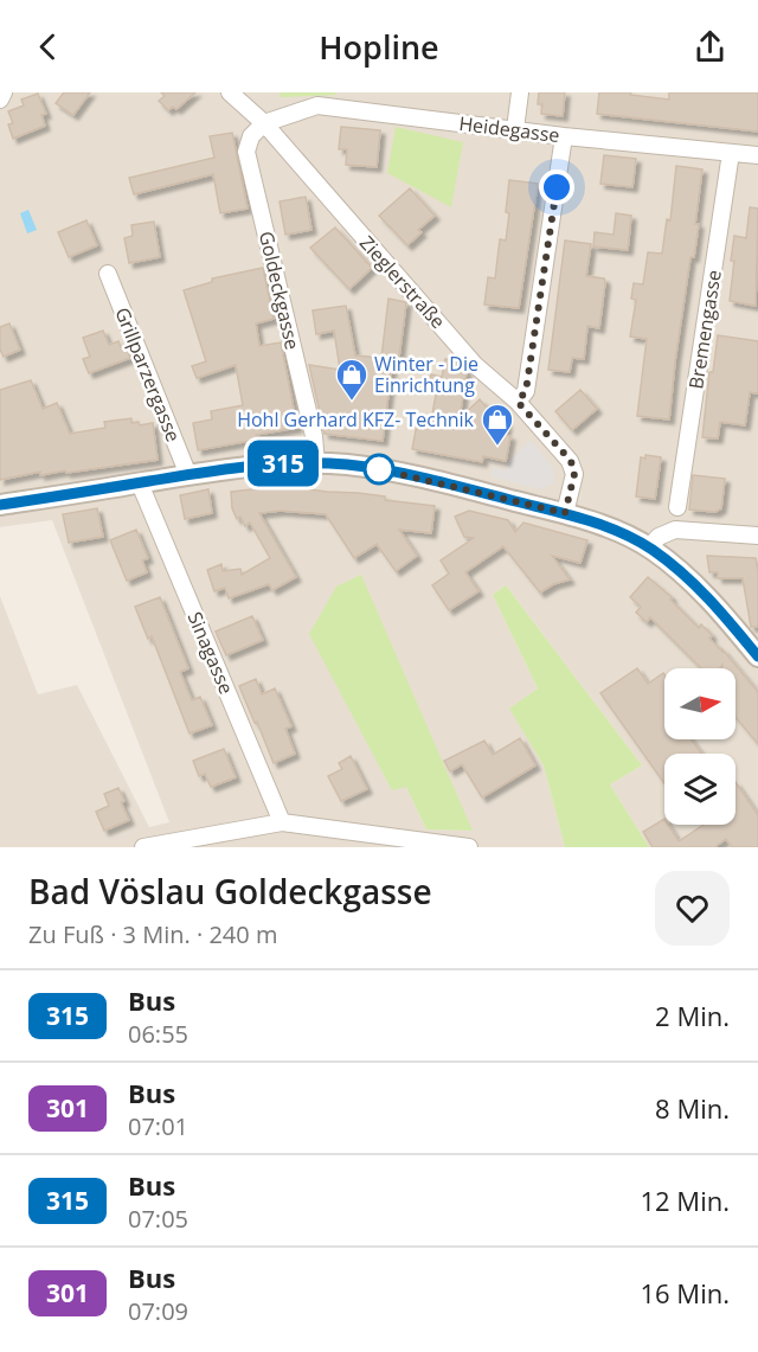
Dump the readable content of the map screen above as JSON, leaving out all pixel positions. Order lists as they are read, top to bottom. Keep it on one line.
{"streets":{"street":["Heidegasse","Zieglerstraße","Goldeckgasse","Bremengasse","Grillparzergasse","Sinagasse"]},"crossings":[["Heidegasse","Zieglerstraße"],["Heidegasse","Goldeckgasse"],["Heidegasse","Bremengasse"],["Zieglerstraße","Goldeckgasse"]],"places":{"shop":["Winter - Die Einrichtung","Hohl Gerhard KFZ- Technik"]},"lines":["bus line 315"],"north":"right","page":{"header":"Hopline","on_map":"315","heading":["Bad Vöslau Goldeckgasse","Zu Fuß · 3 Min. · 240 m"],"list":[{"mark":"315","name":"Bus","note":"06:55","value":"2 Min."},{"mark":"301","name":"Bus","note":"07:01","value":"8 Min."},{"mark":"315","name":"Bus","note":"07:05","value":"12 Min."},{"mark":"301","name":"Bus","note":"07:09","value":"16 Min."}]}}
